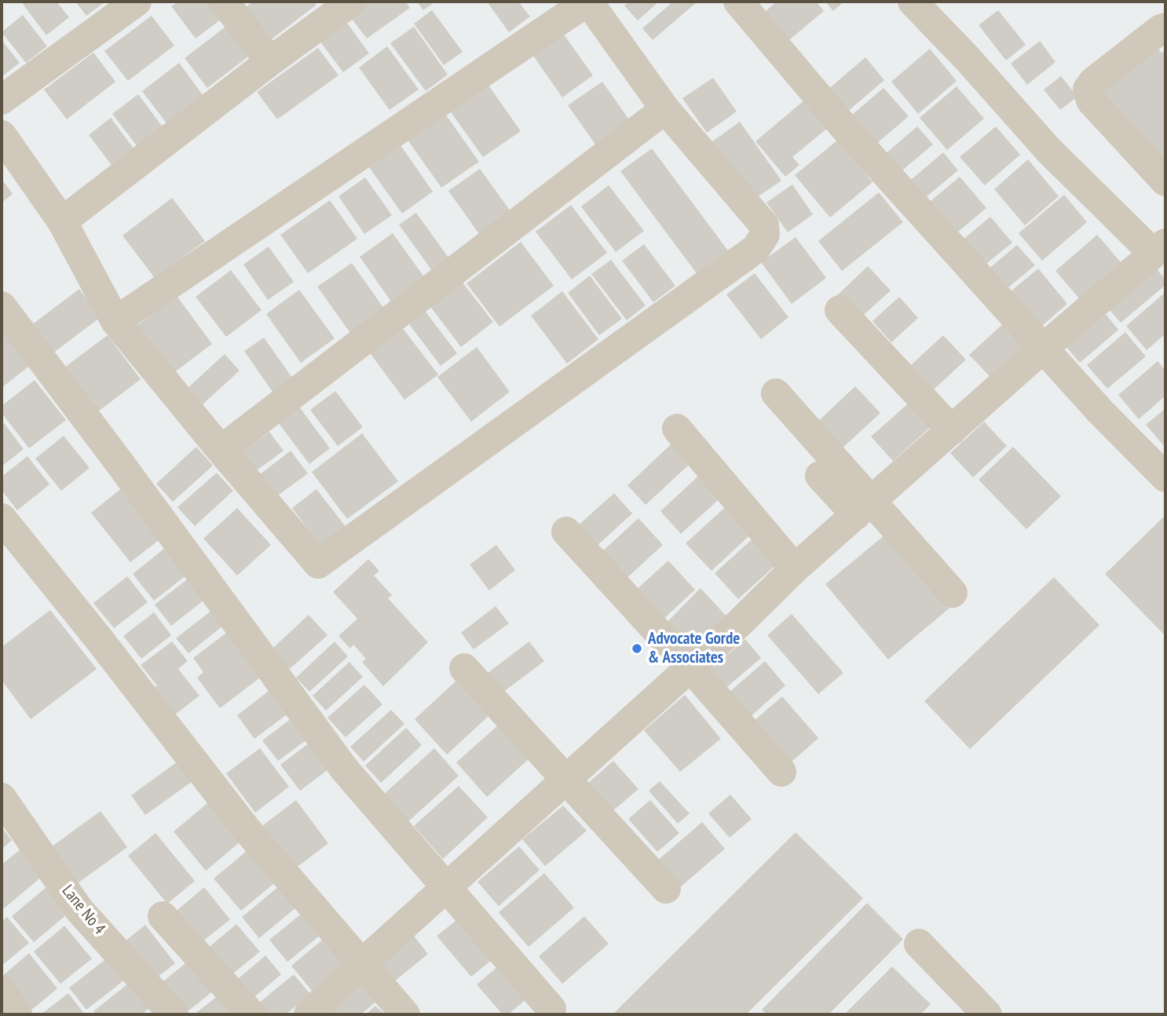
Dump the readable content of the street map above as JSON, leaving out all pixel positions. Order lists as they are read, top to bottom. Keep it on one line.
{"streets":{"street":["Lane No 4"]},"places":["Advocate Gorde & Associates"]}
